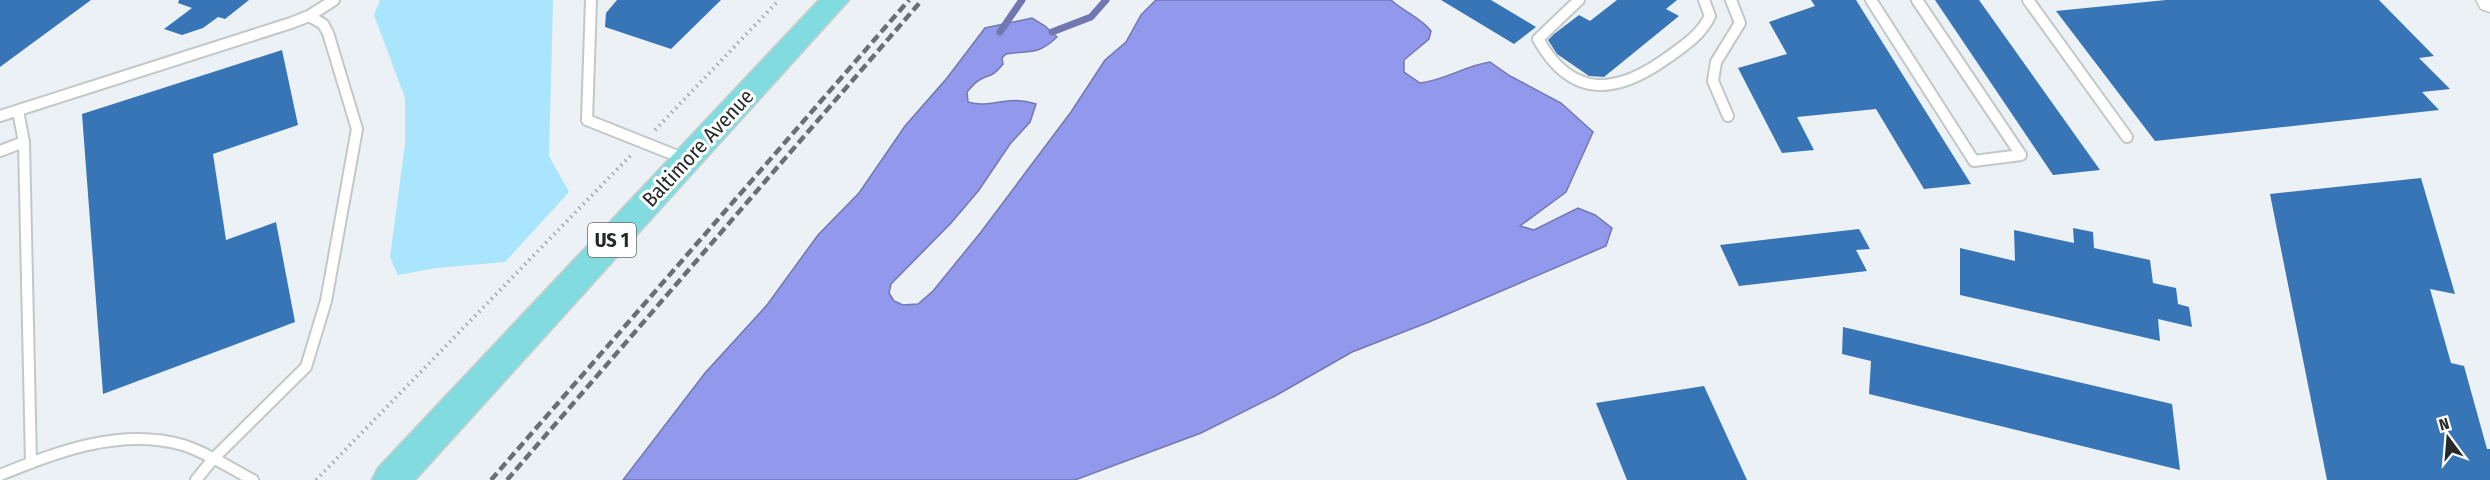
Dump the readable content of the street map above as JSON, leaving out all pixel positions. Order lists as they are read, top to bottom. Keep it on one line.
{"streets":{"main road":["Baltimore Avenue","US 1"]},"north":"top"}
